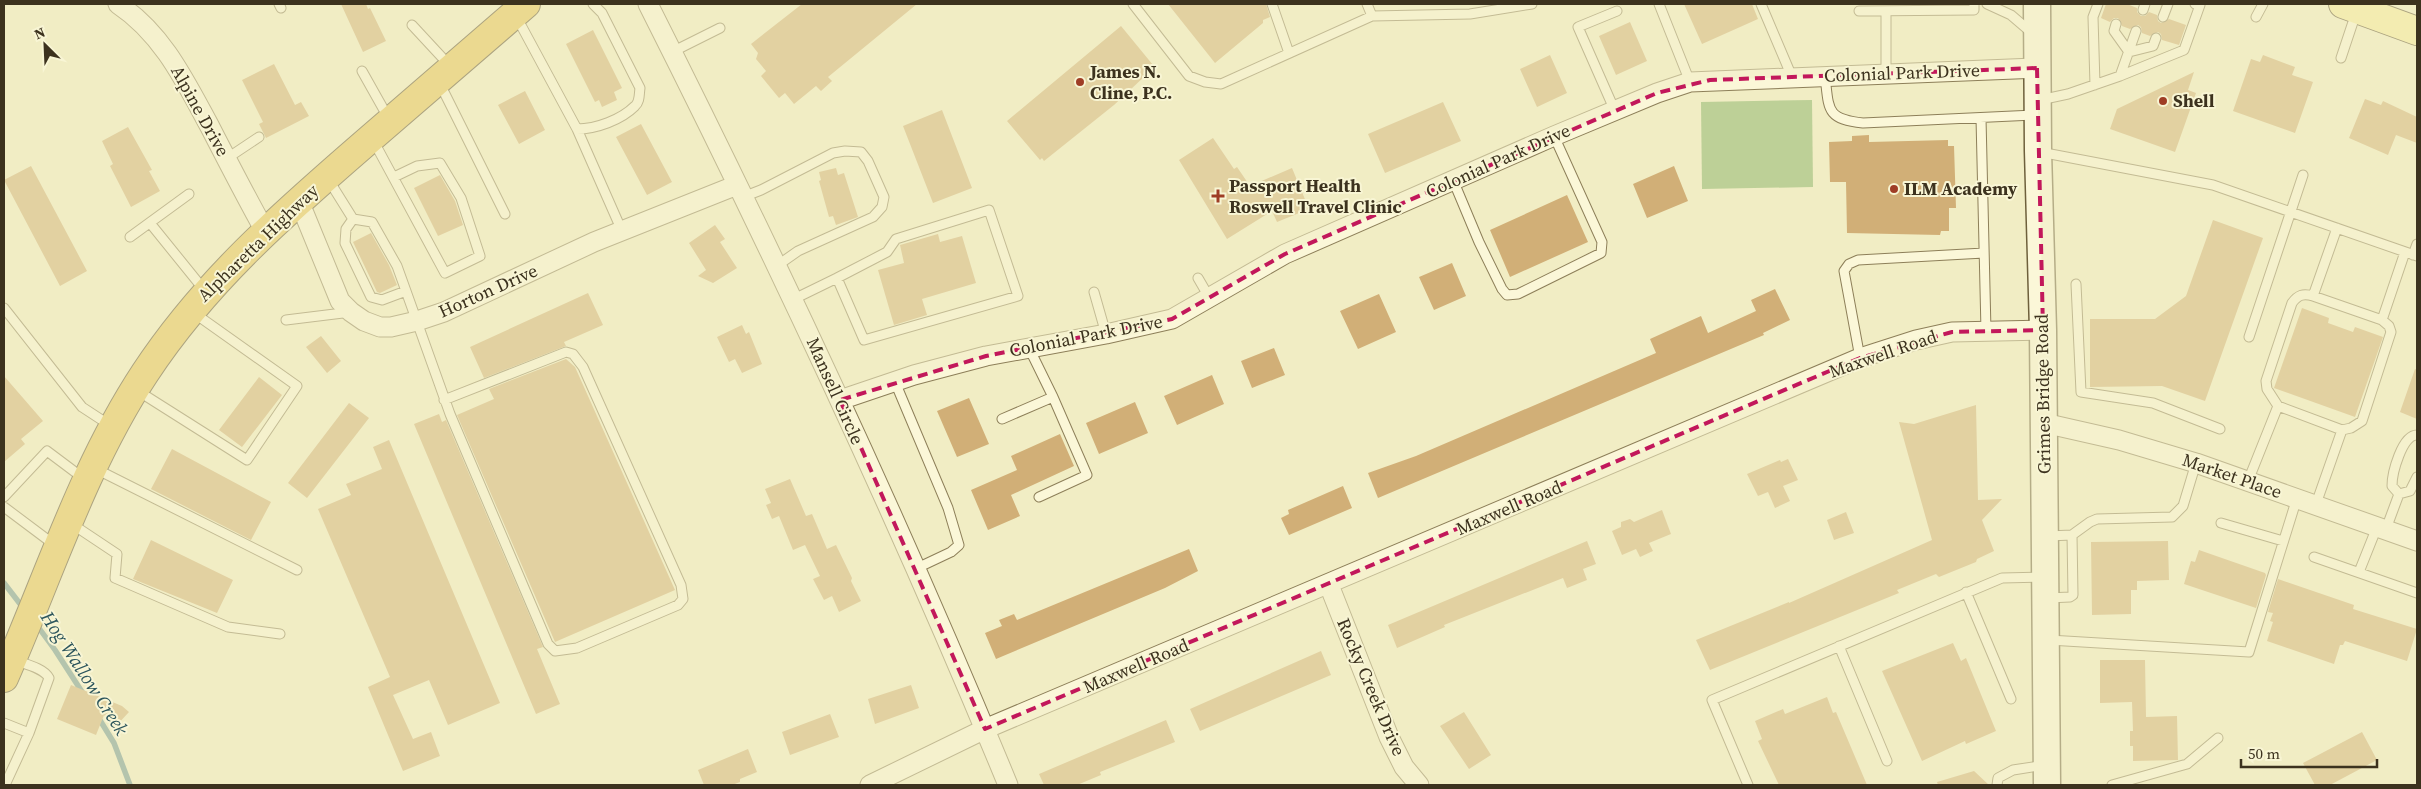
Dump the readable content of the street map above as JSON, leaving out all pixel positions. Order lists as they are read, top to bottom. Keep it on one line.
{"streets":{"highway":["Alpharetta Highway"],"street":["Colonial Park Drive","Alpine Drive","Horton Drive","Maxwell Road","Mansell Circle","Grimes Bridge Road","Market Place","Rocky Creek Drive"]},"crossings":[["Colonial Park Drive","Mansell Circle"],["Colonial Park Drive","Grimes Bridge Road"],["Alpine Drive","Alpharetta Highway"],["Alpharetta Highway","Horton Drive"],["Horton Drive","Mansell Circle"],["Maxwell Road","Mansell Circle"],["Maxwell Road","Grimes Bridge Road"],["Maxwell Road","Rocky Creek Drive"],["Grimes Bridge Road","Market Place"]],"water":["Hog Wallow Creek"],"places":{"other":["James N. Cline, P.C.","Shell","ILM Academy"],"health":["Passport Health Roswell Travel Clinic"]},"scale_bar":"50 m","north":"top left"}
